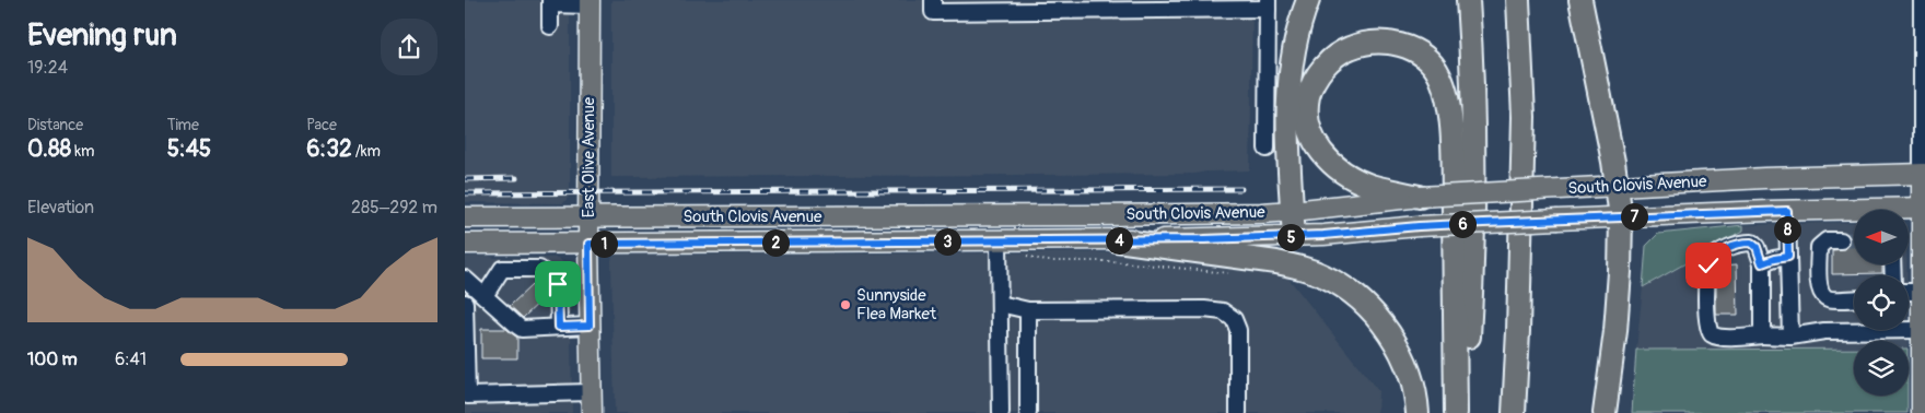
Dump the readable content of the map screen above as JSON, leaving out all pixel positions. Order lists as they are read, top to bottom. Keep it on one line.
{"streets":{"main road":["East Olive Avenue","South Clovis Avenue"]},"crossings":[["East Olive Avenue","South Clovis Avenue"]],"places":["Sunnyside Flea Market"],"north":"left","page":{"heading":["Evening run","19:24"],"stats":[["Distance","0.88 km"],["Time","5:45"],["Pace","6:32 /km"]],"chart":["Elevation","285–292 m"],"pins":["7","6","8","5","4","3","2","1"],"list":[{"name":"100 m","note":"6:41"}]}}
